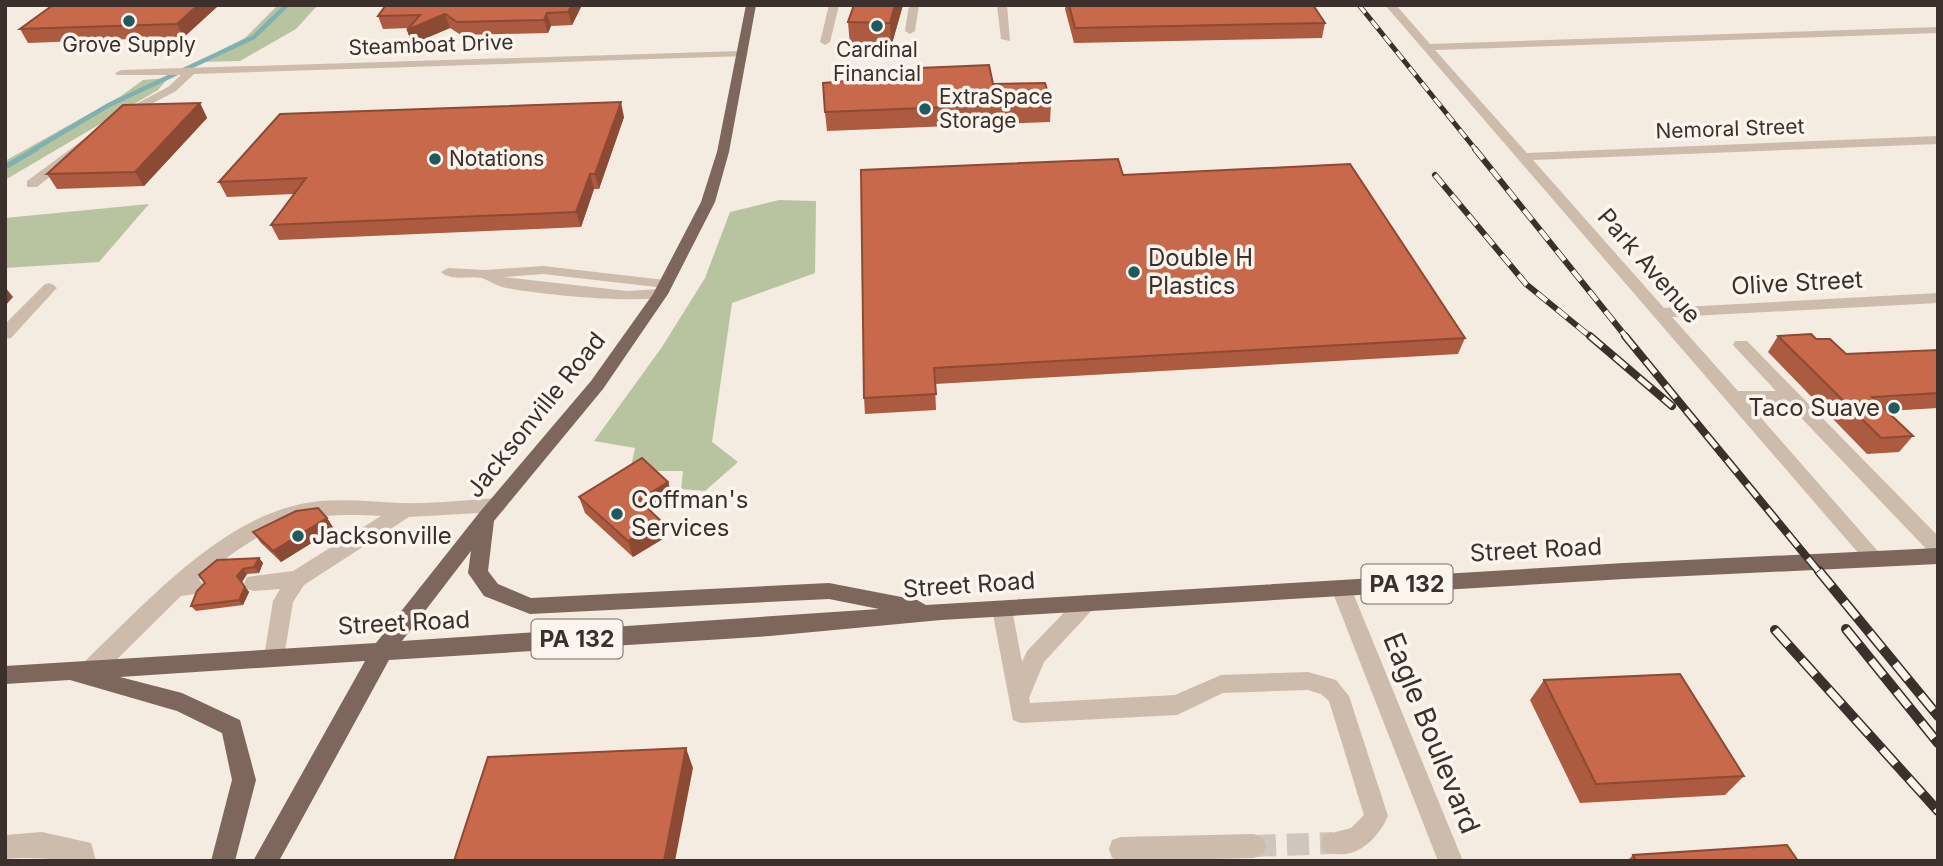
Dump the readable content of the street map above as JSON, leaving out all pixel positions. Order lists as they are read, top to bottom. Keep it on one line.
{"streets":{"main road":["Jacksonville Road","Street Road","PA 132"],"street":["Steamboat Drive","Nemoral Street","Park Avenue","Olive Street","Eagle Boulevard"]},"crossings":[["Steamboat Drive","Jacksonville Road"],["Nemoral Street","Park Avenue"],["Park Avenue","Olive Street"],["Park Avenue","Street Road"],["Jacksonville Road","Street Road"],["Street Road","Eagle Boulevard"]],"places":["Grove Supply","Cardinal Financial","ExtraSpace Storage","Notations","Double H Plastics","Taco Suave","Coffman's Services","Jacksonville"]}
